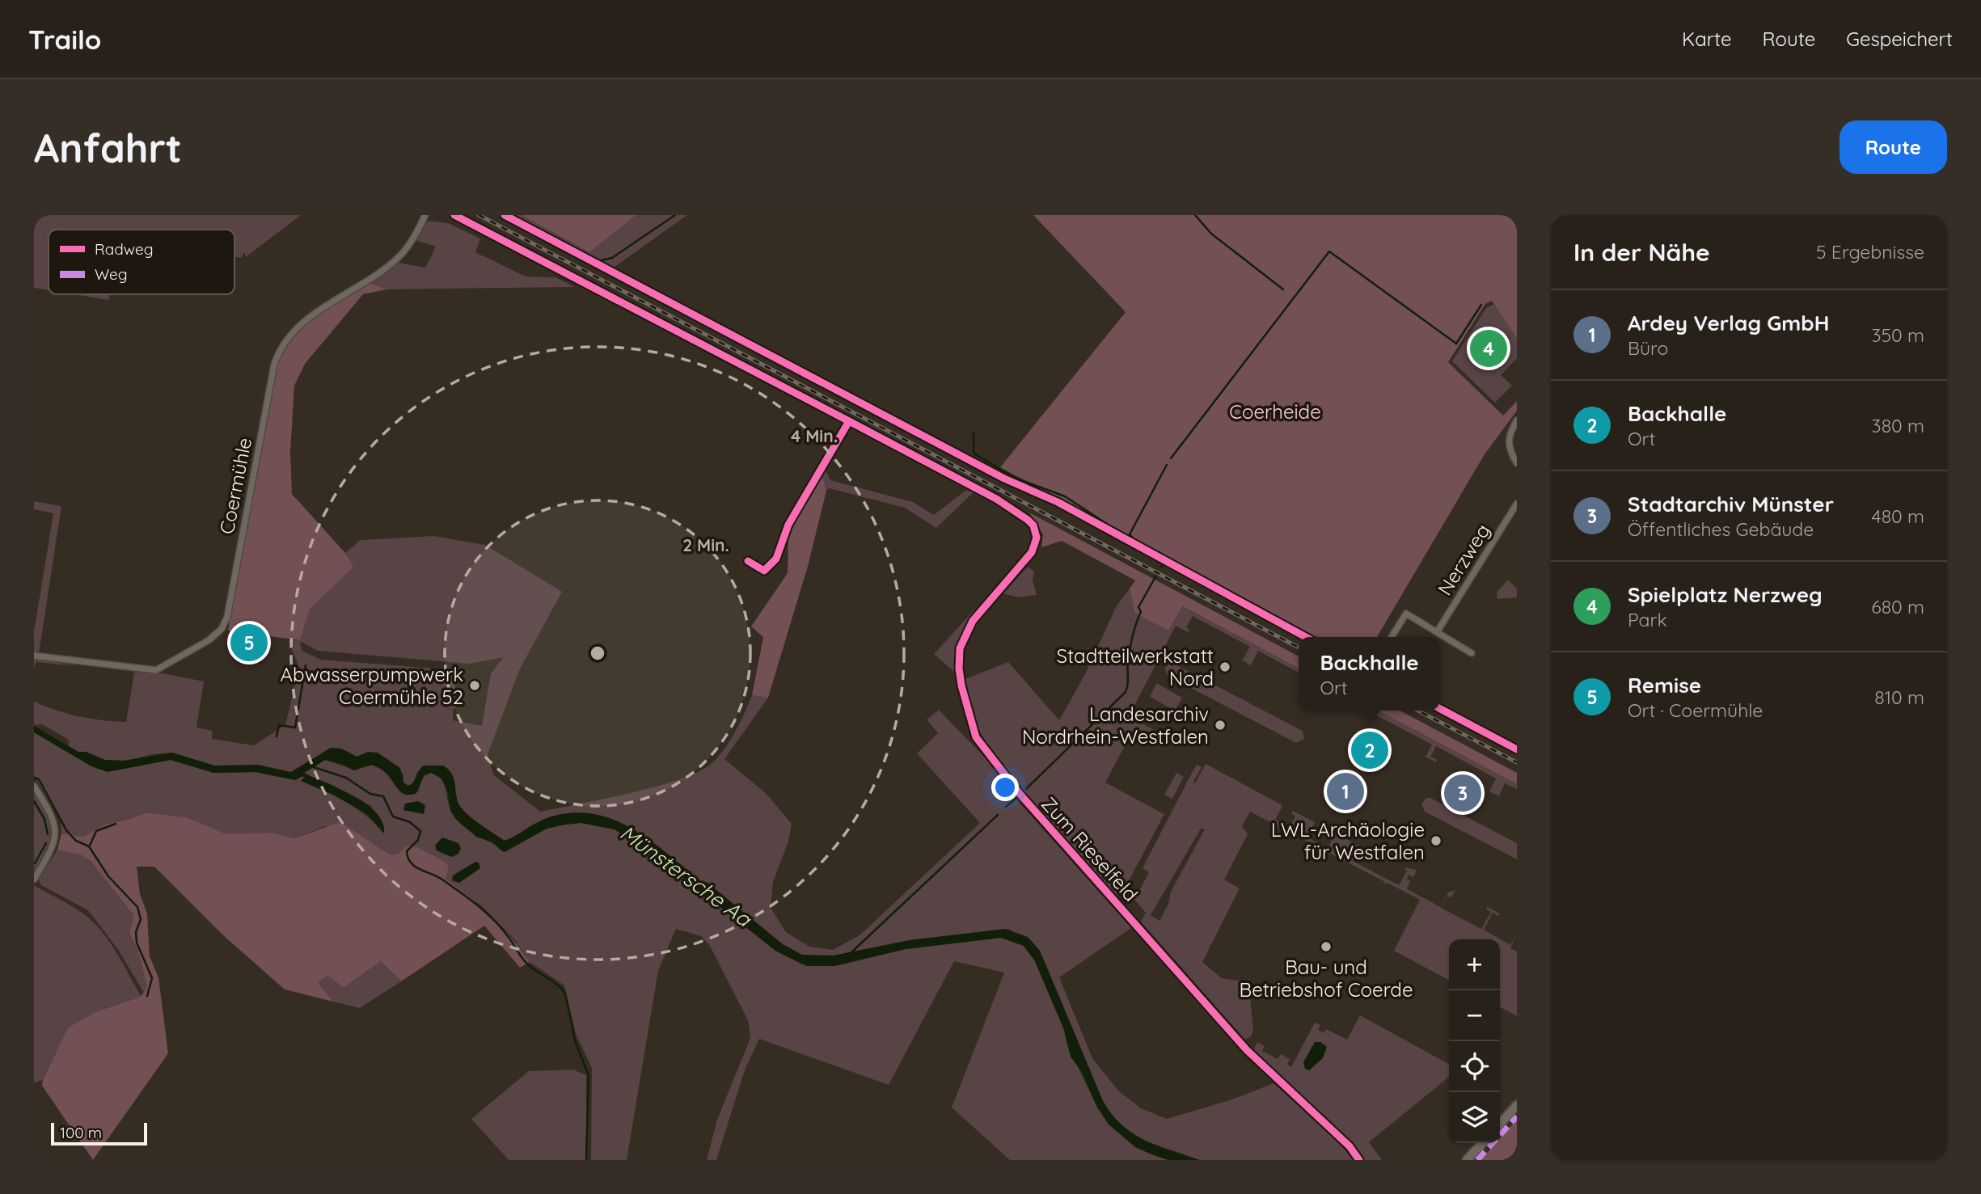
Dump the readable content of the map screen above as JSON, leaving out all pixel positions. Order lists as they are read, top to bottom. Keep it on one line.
{"streets":{"street":["Coermühle","Nerzweg","Zum Rieselfeld"]},"water":["Münstersche Aa"],"parks":["Coerheide"],"places":["Stadtteilwerkstatt Nord","Abwasserpumpwerk Coermühle 52","Landesarchiv Nordrhein-Westfalen","LWL-Archäologie für Westfalen","Bau- und Betriebshof Coerde"],"legend":["Radweg","Weg"],"scale_bar":"100 m","page":{"header":"Trailo","nav":["Karte","Route","Gespeichert"],"buttons":"Route","title":"Anfahrt","heading":["In der Nähe","5 Ergebnisse"],"list":[{"mark":"1","name":"Ardey Verlag GmbH","note":"Büro","value":"350 m"},{"mark":"2","name":"Backhalle","note":"Ort","value":"380 m"},{"mark":"3","name":"Stadtarchiv Münster","note":"Öffentliches Gebäude","value":"480 m"},{"mark":"4","name":"Spielplatz Nerzweg","note":"Park","value":"680 m"},{"mark":"5","name":"Remise","note":"Ort · Coermühle","value":"810 m"}],"pins":["4","5","2","1","3"],"popup":["Backhalle","Ort"],"map_buttons":["+","−"],"scale":"100 m"},"rings":["4 Min.","2 Min."]}
